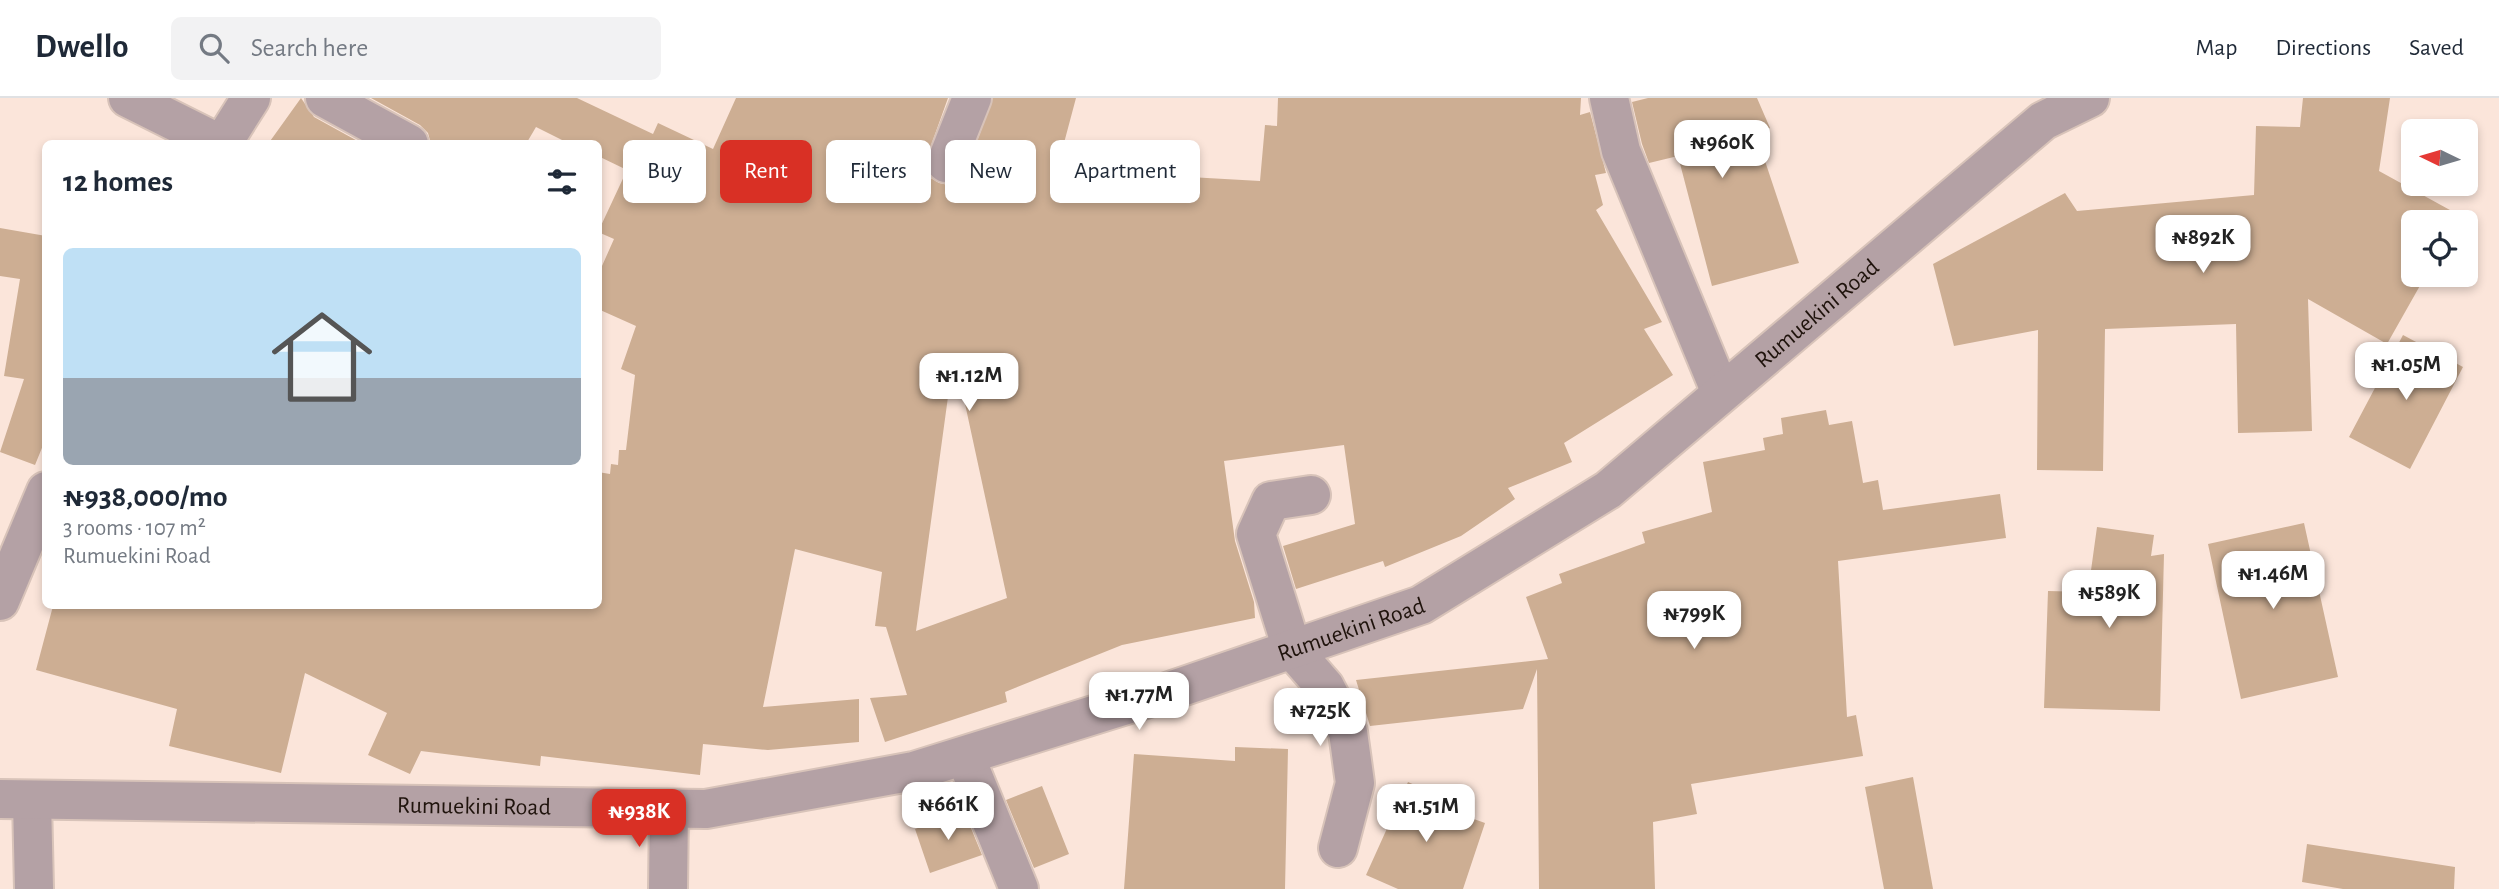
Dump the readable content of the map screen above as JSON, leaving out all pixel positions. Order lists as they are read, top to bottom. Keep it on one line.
{"streets":{"street":["Rumuekini Road"]},"north":"left","page":{"header":"Dwello","search":"Search here","nav":["Map","Directions","Saved"],"price":["₦960K","₦892K","₦1.05M","₦1.12M","₦1.46M","₦589K","₦799K","₦1.77M","₦725K","₦661K","₦1.51M","₦938K"],"chip":["Buy","Rent","Filters","New","Apartment"],"heading":"12 homes","list":[{"name":"₦938,000/mo","note":"3 rooms · 107 m² · Rumuekini Road"}]}}
